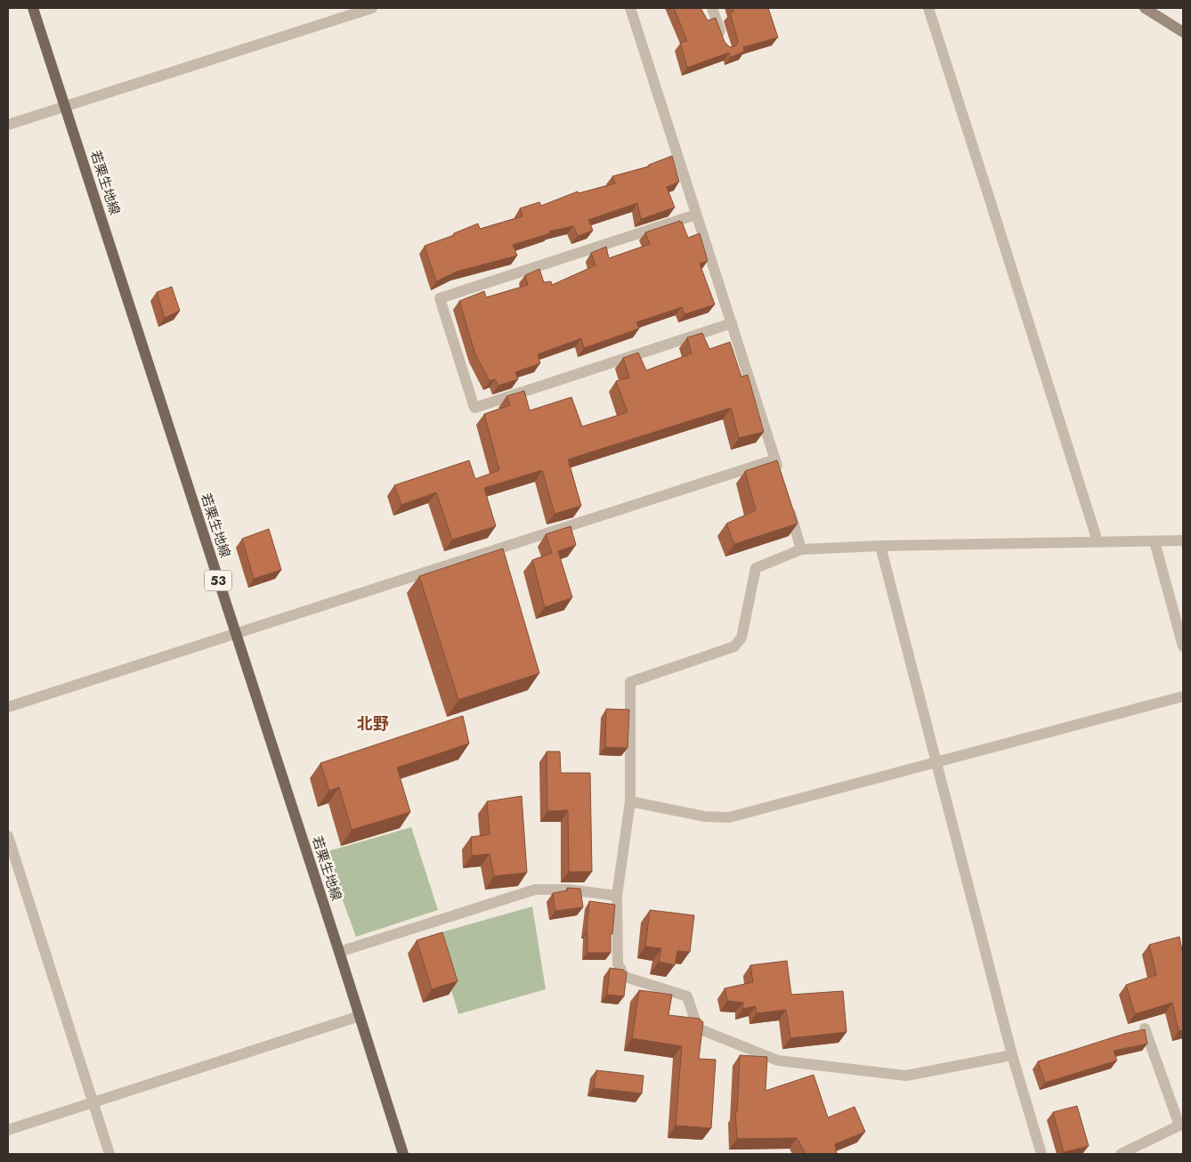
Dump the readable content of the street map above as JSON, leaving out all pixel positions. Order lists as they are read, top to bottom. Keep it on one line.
{"streets":{"main road":["若栗生地線","53"]},"districts":["北野"]}
